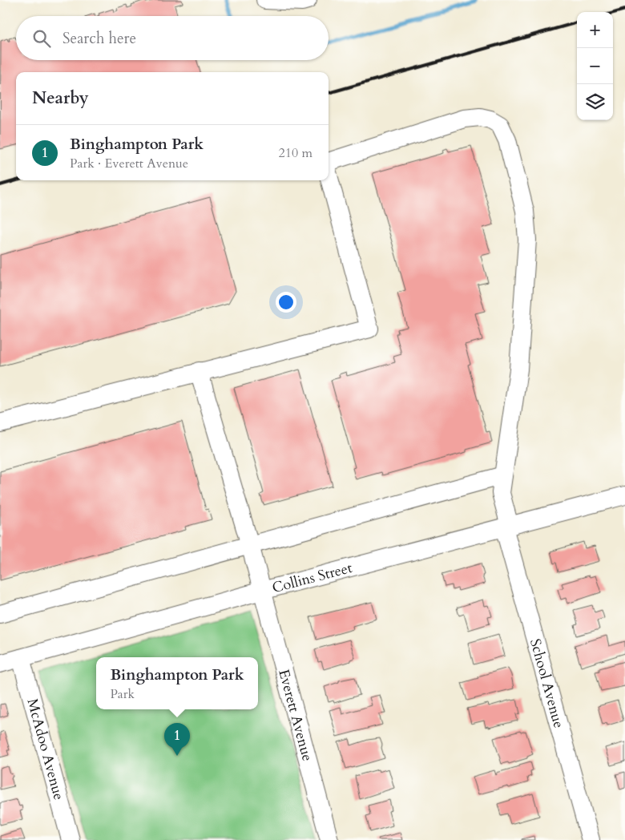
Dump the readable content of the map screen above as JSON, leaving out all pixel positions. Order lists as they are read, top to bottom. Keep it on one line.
{"streets":{"street":["Collins Street","School Avenue","Everett Avenue","McAdoo Avenue"]},"crossings":[["Collins Street","School Avenue"],["Collins Street","Everett Avenue"],["Collins Street","McAdoo Avenue"]],"page":{"map_buttons":["+","−"],"search":"Search here","heading":"Nearby","list":[{"mark":"1","name":"Binghampton Park","note":"Park · Everett Avenue","value":"210 m"}],"popup":["Binghampton Park","Park"],"pins":"1"}}
